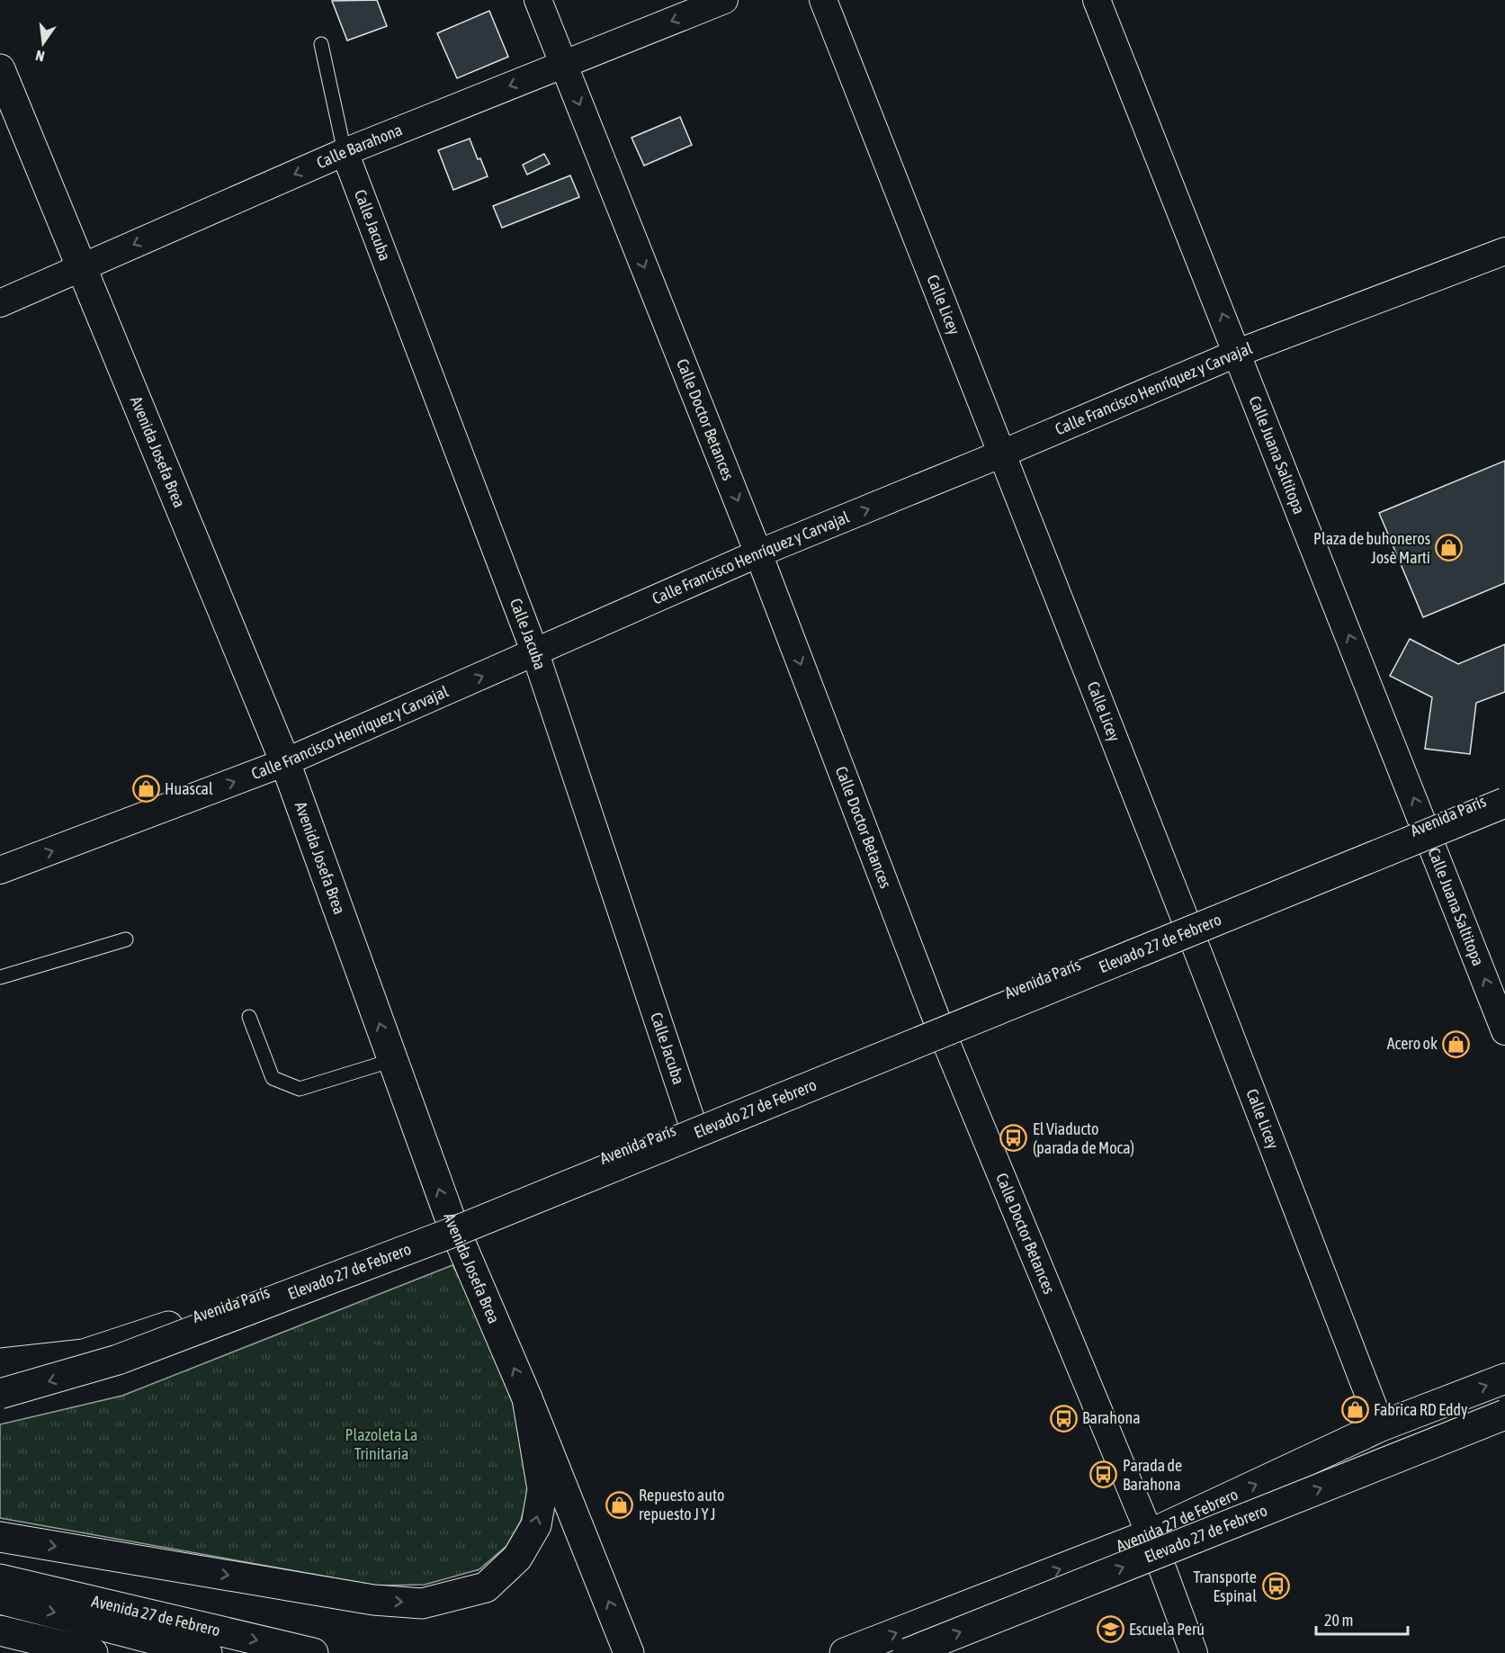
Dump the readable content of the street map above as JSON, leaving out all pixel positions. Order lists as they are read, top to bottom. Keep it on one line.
{"streets":{"main road":["Avenida Josefa Brea","Avenida París","Elevado 27 de Febrero","Avenida 27 de Febrero"],"street":["Calle Barahona","Calle Jacuba","Calle Licey","Calle Francisco Henríquez y Carvajal","Calle Doctor Betances","Calle Juana Saltitopa"]},"crossings":[["Calle Barahona","Calle Jacuba"],["Calle Barahona","Calle Doctor Betances"],["Calle Barahona","Avenida Josefa Brea"],["Calle Jacuba","Calle Francisco Henríquez y Carvajal"],["Calle Jacuba","Avenida París"],["Calle Licey","Calle Francisco Henríquez y Carvajal"],["Calle Licey","Avenida París"],["Calle Licey","Avenida 27 de Febrero"],["Calle Francisco Henríquez y Carvajal","Calle Doctor Betances"],["Calle Francisco Henríquez y Carvajal","Avenida Josefa Brea"],["Calle Francisco Henríquez y Carvajal","Calle Juana Saltitopa"],["Calle Doctor Betances","Avenida París"],["Calle Doctor Betances","Avenida 27 de Febrero"],["Avenida Josefa Brea","Avenida París"],["Calle Juana Saltitopa","Avenida París"]],"one_way":["Calle Barahona","Calle Francisco Henríquez y Carvajal","Calle Doctor Betances","Avenida Josefa Brea","Calle Juana Saltitopa","Avenida 27 de Febrero"],"parks":["Plazoleta La Trinitaria"],"places":{"shop":["Plaza de buhoneros Josè Martí","Huascal","Acero ok","Fabrica RD Eddy","Repuesto auto repuesto J Y J"],"bus stop":["El Viaducto (parada de Moca)","Barahona","Parada de Barahona","Transporte Espinal"],"school or university":["Escuela Perú"]},"scale_bar":"20 m","north":"bottom"}
